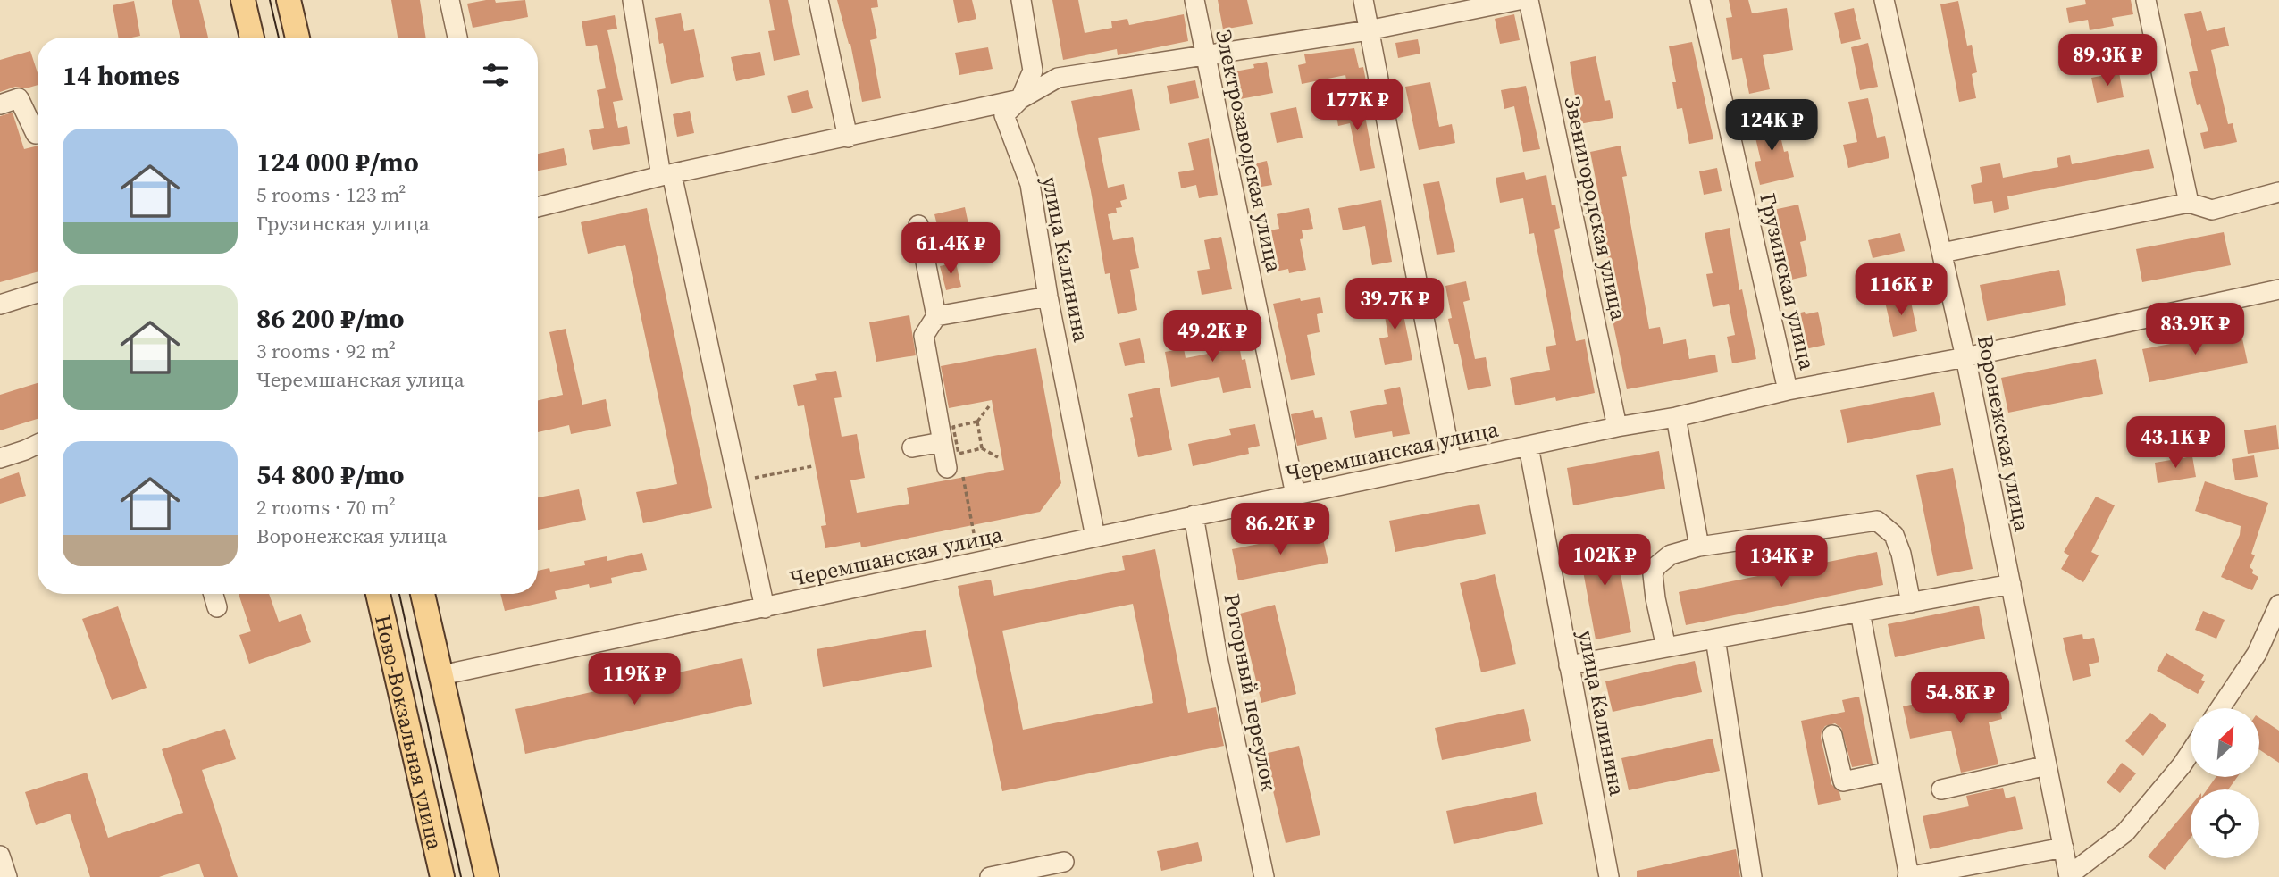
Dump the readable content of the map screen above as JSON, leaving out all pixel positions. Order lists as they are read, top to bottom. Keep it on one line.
{"streets":{"main road":["Ново-Вокзальная улица"],"street":["Электрозаводская улица","Звенигородская улица","улица Калинина","Грузинская улица","Воронежская улица","Черемшанская улица","Роторный переулок"]},"crossings":[["Электрозаводская улица","Черемшанская улица"],["Звенигородская улица","Черемшанская улица"],["улица Калинина","Черемшанская улица"],["Грузинская улица","Черемшанская улица"],["Воронежская улица","Черемшанская улица"],["Черемшанская улица","Роторный переулок"],["Черемшанская улица","Ново-Вокзальная улица"]],"north":"top right","page":{"price":["89.3K ₽","177K ₽","124K ₽","61.4K ₽","116K ₽","39.7K ₽","83.9K ₽","49.2K ₽","43.1K ₽","86.2K ₽","102K ₽","134K ₽","119K ₽","54.8K ₽"],"heading":"14 homes","list":[{"name":"124 000 ₽/mo","note":"5 rooms · 123 m² · Грузинская улица"},{"name":"86 200 ₽/mo","note":"3 rooms · 92 m² · Черемшанская улица"},{"name":"54 800 ₽/mo","note":"2 rooms · 70 m² · Воронежская улица"}]}}
